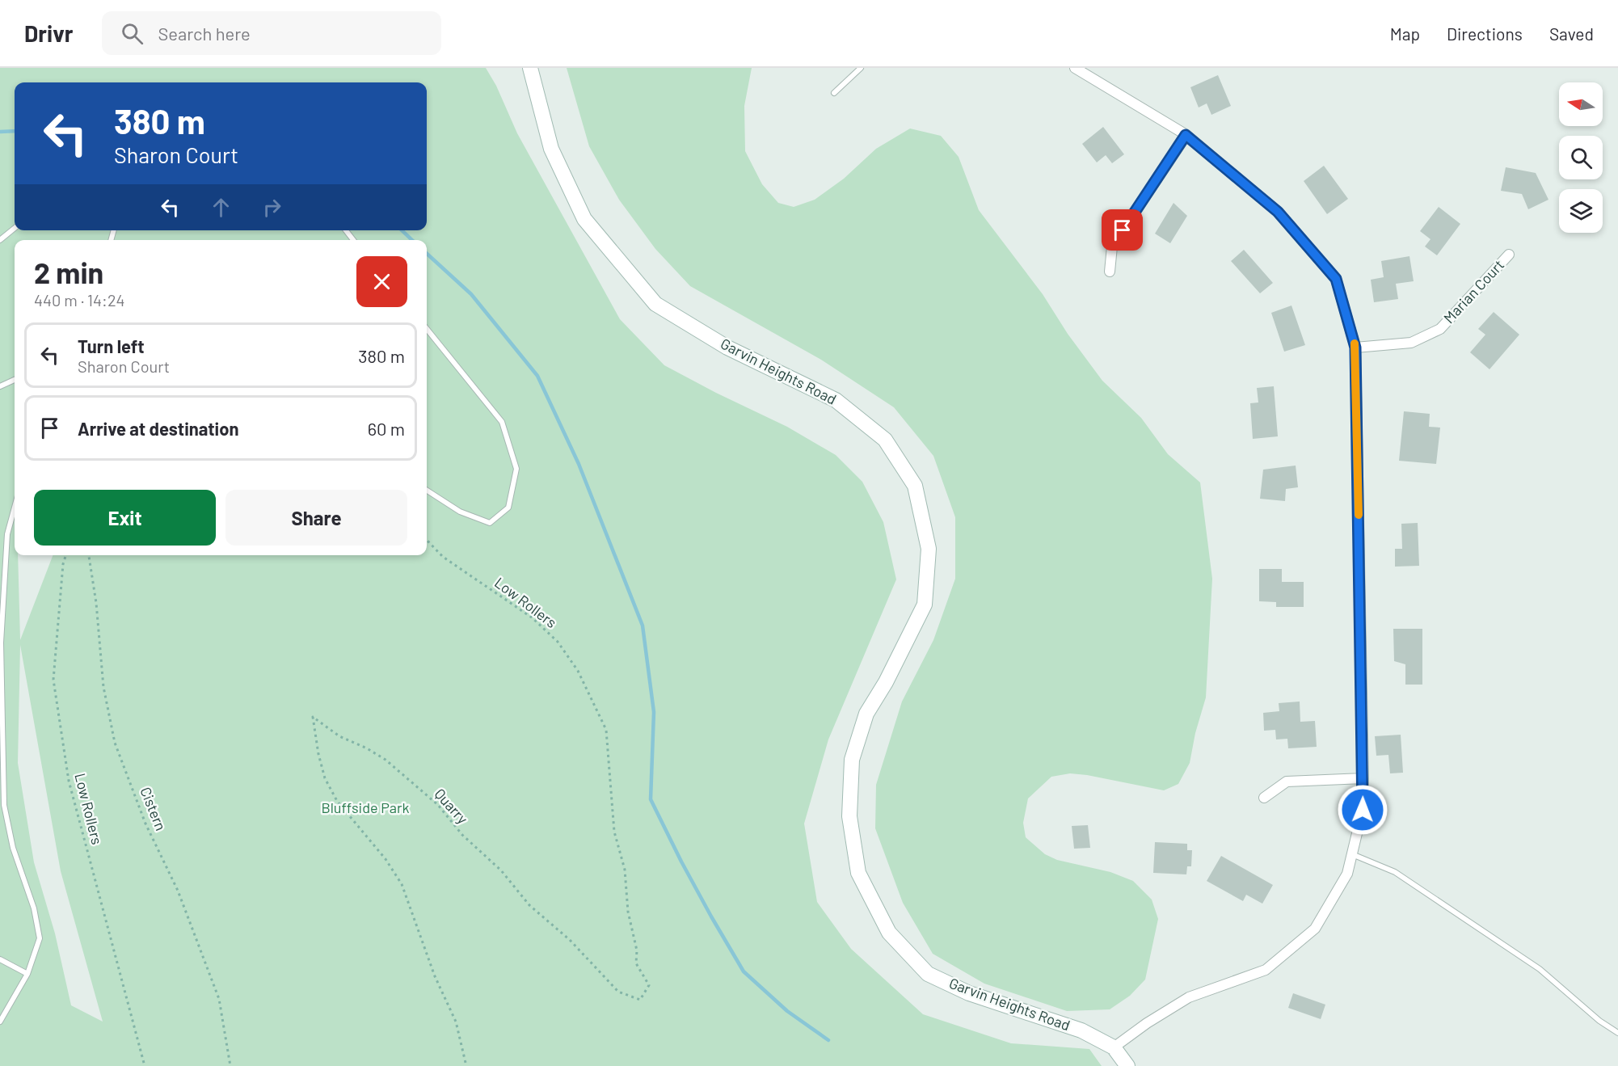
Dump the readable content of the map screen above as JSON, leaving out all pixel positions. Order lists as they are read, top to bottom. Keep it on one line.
{"streets":{"main road":["Garvin Heights Road"],"street":["Marian Court"],"path":["Low Rollers","Quarry","Cistern"]},"crossings":[["Low Rollers","Quarry"]],"parks":["Bluffside Park"],"north":"left","page":{"header":"Drivr","search":"Search here","nav":["Map","Directions","Saved"],"turn":["380 m","Sharon Court"],"heading":["2 min","440 m · 14:24"],"list":[{"name":"Turn left","note":"Sharon Court","value":"380 m"},{"name":"Arrive at destination","value":"60 m"}],"buttons":["Exit","Share"]}}
